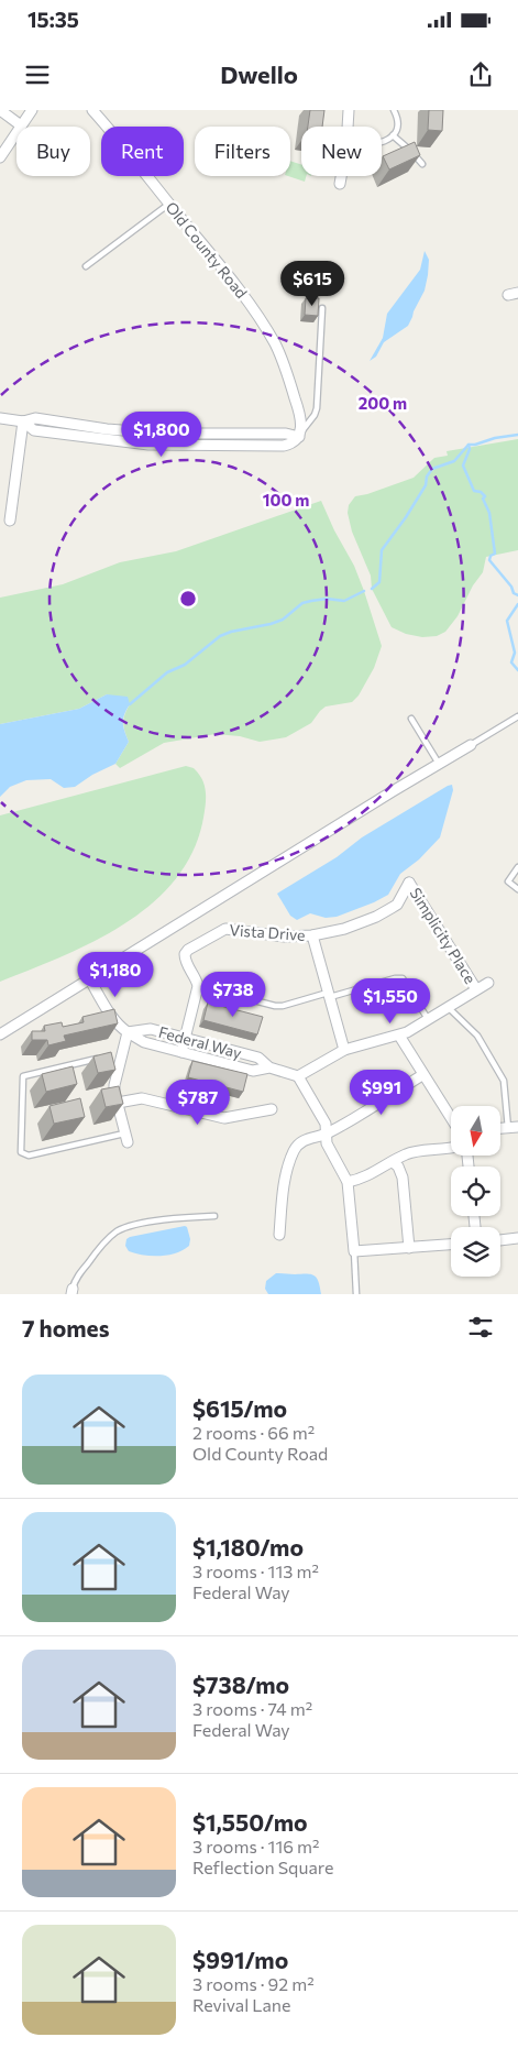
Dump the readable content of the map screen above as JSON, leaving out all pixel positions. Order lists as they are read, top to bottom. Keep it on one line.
{"streets":{"street":["Old County Road","Vista Drive","Simplicity Place","Federal Way"]},"crossings":[["Vista Drive","Simplicity Place"]],"north":"bottom","page":{"status":"15:35","header":"Dwello","chip":["Buy","Rent","Filters","New"],"price":["$615","$1,800","$1,180","$738","$1,550","$991","$787"],"heading":"7 homes","list":[{"name":"$615/mo","note":"2 rooms · 66 m² · Old County Road"},{"name":"$1,180/mo","note":"3 rooms · 113 m² · Federal Way"},{"name":"$738/mo","note":"3 rooms · 74 m² · Federal Way"},{"name":"$1,550/mo","note":"3 rooms · 116 m² · Reflection Square"},{"name":"$991/mo","note":"3 rooms · 92 m² · Revival Lane"}]},"rings":["200 m","100 m"]}
